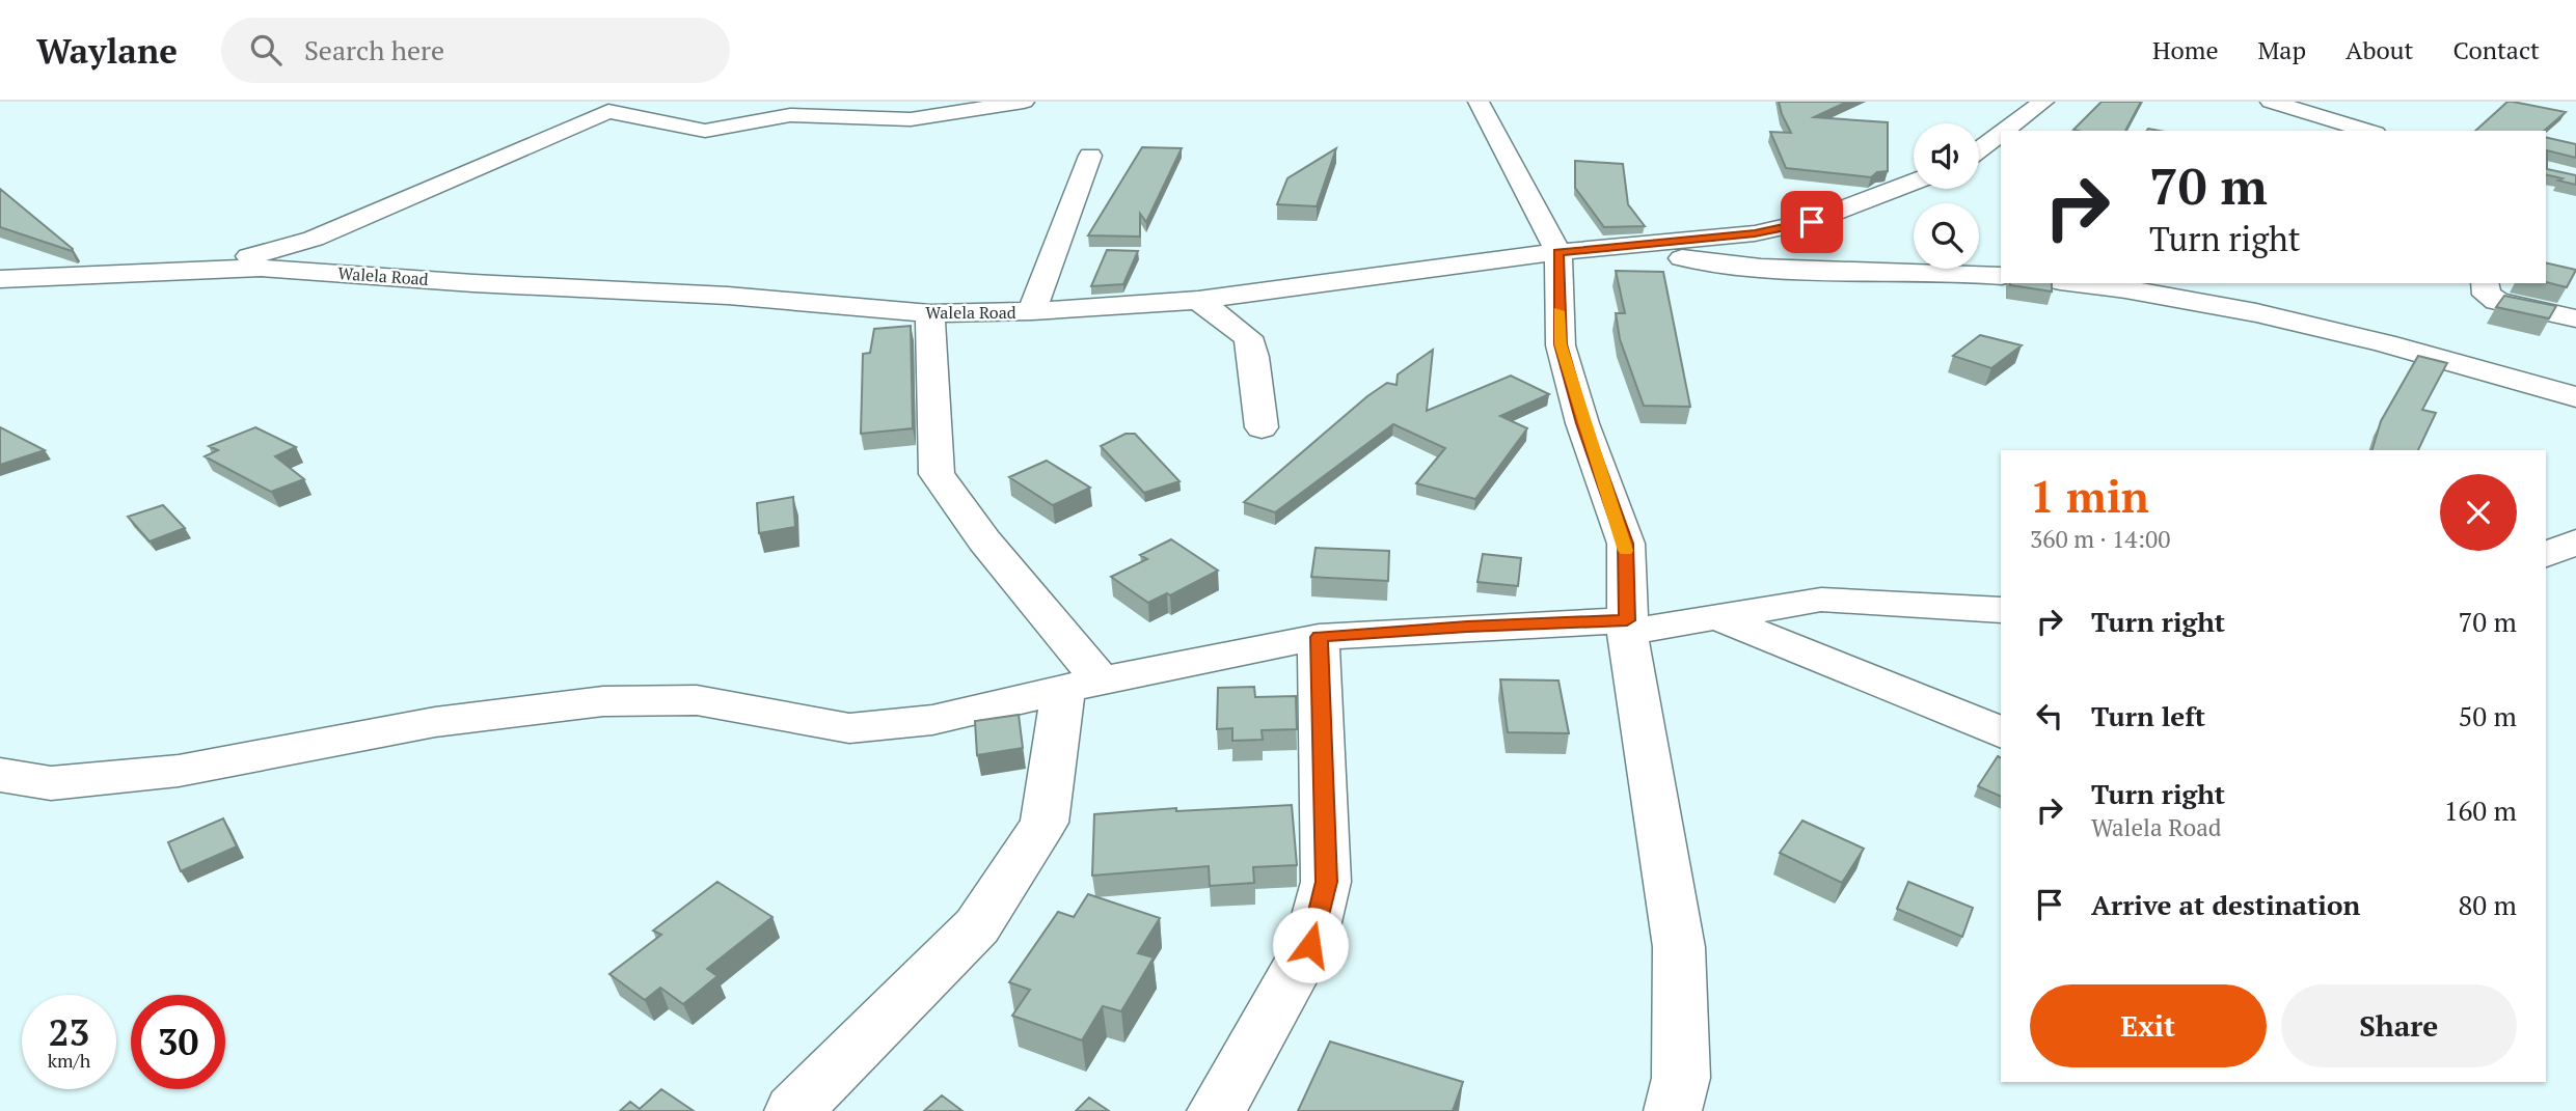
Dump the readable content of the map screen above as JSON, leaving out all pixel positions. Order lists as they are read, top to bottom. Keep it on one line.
{"streets":{"street":["Walela Road"]},"page":{"header":"Waylane","search":"Search here","nav":["Home","Map","About","Contact"],"turn":["70 m","Turn right"],"heading":["1 min","360 m · 14:00"],"list":[{"name":"Turn right","value":"70 m"},{"name":"Turn left","value":"50 m"},{"name":"Turn right","note":"Walela Road","value":"160 m"},{"name":"Arrive at destination","value":"80 m"}],"buttons":["Exit","Share"],"speed":"23 km/h","limit":"30"}}
